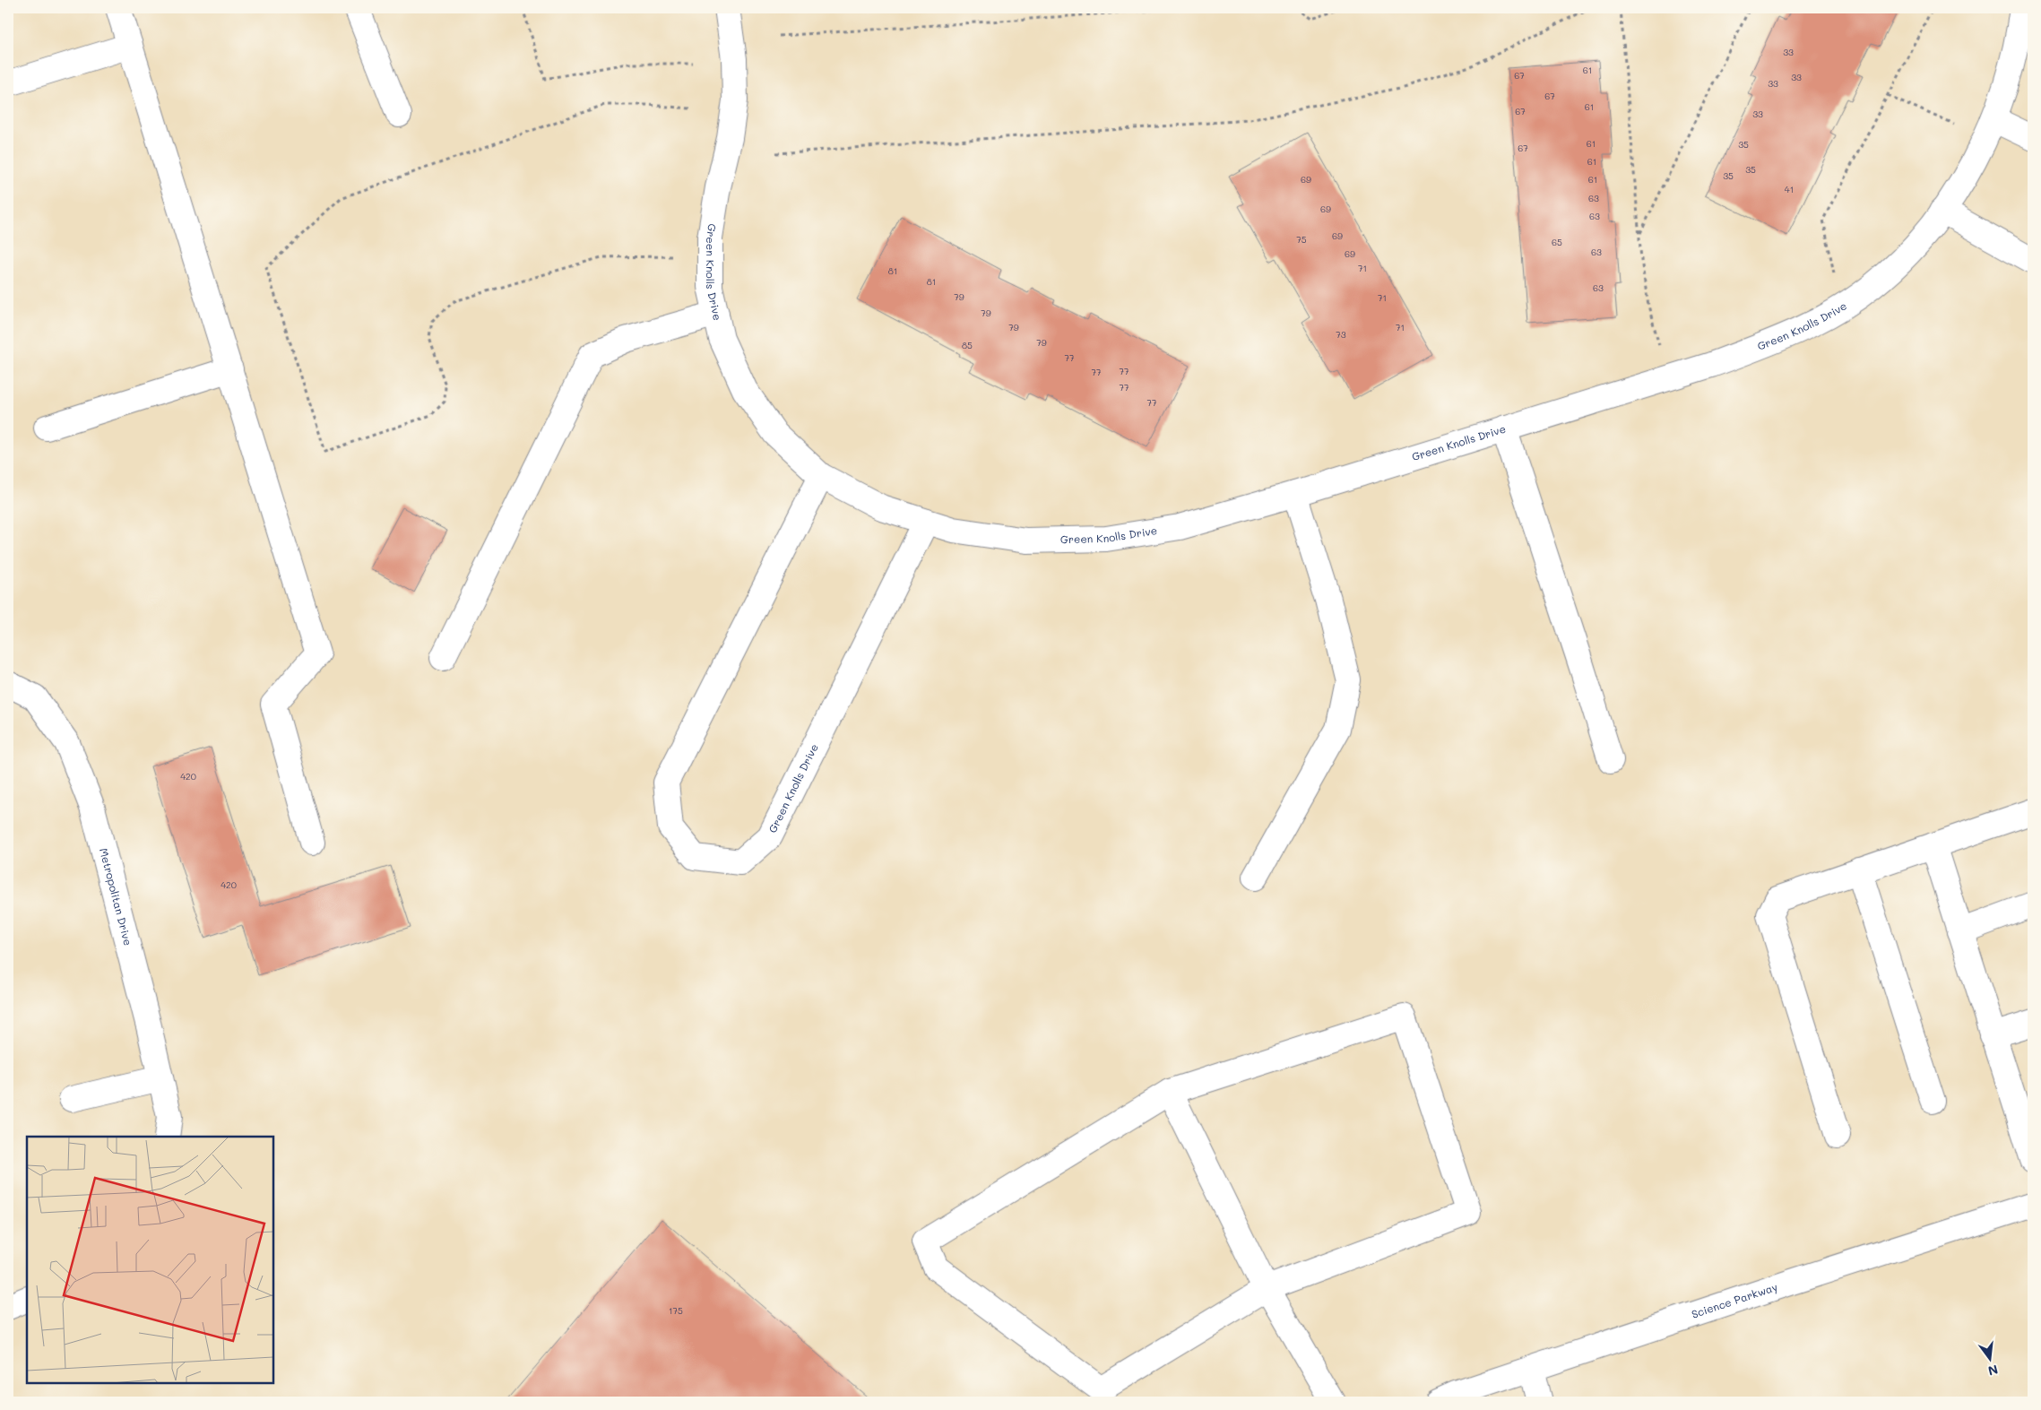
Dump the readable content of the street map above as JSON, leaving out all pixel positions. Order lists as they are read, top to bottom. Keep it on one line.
{"streets":{"street":["Green Knolls Drive","Metropolitan Drive","Science Parkway"]},"house_numbers":["33","61","67","33","33","67","61","67","33","61","35","67","61","35","35","69","61","41","63","69","63","69","75","65","63","69","71","81","81","63","79","71","79","79","71","73","79","85","77","77","77","77","77","420","420","175"],"north":"bottom"}
